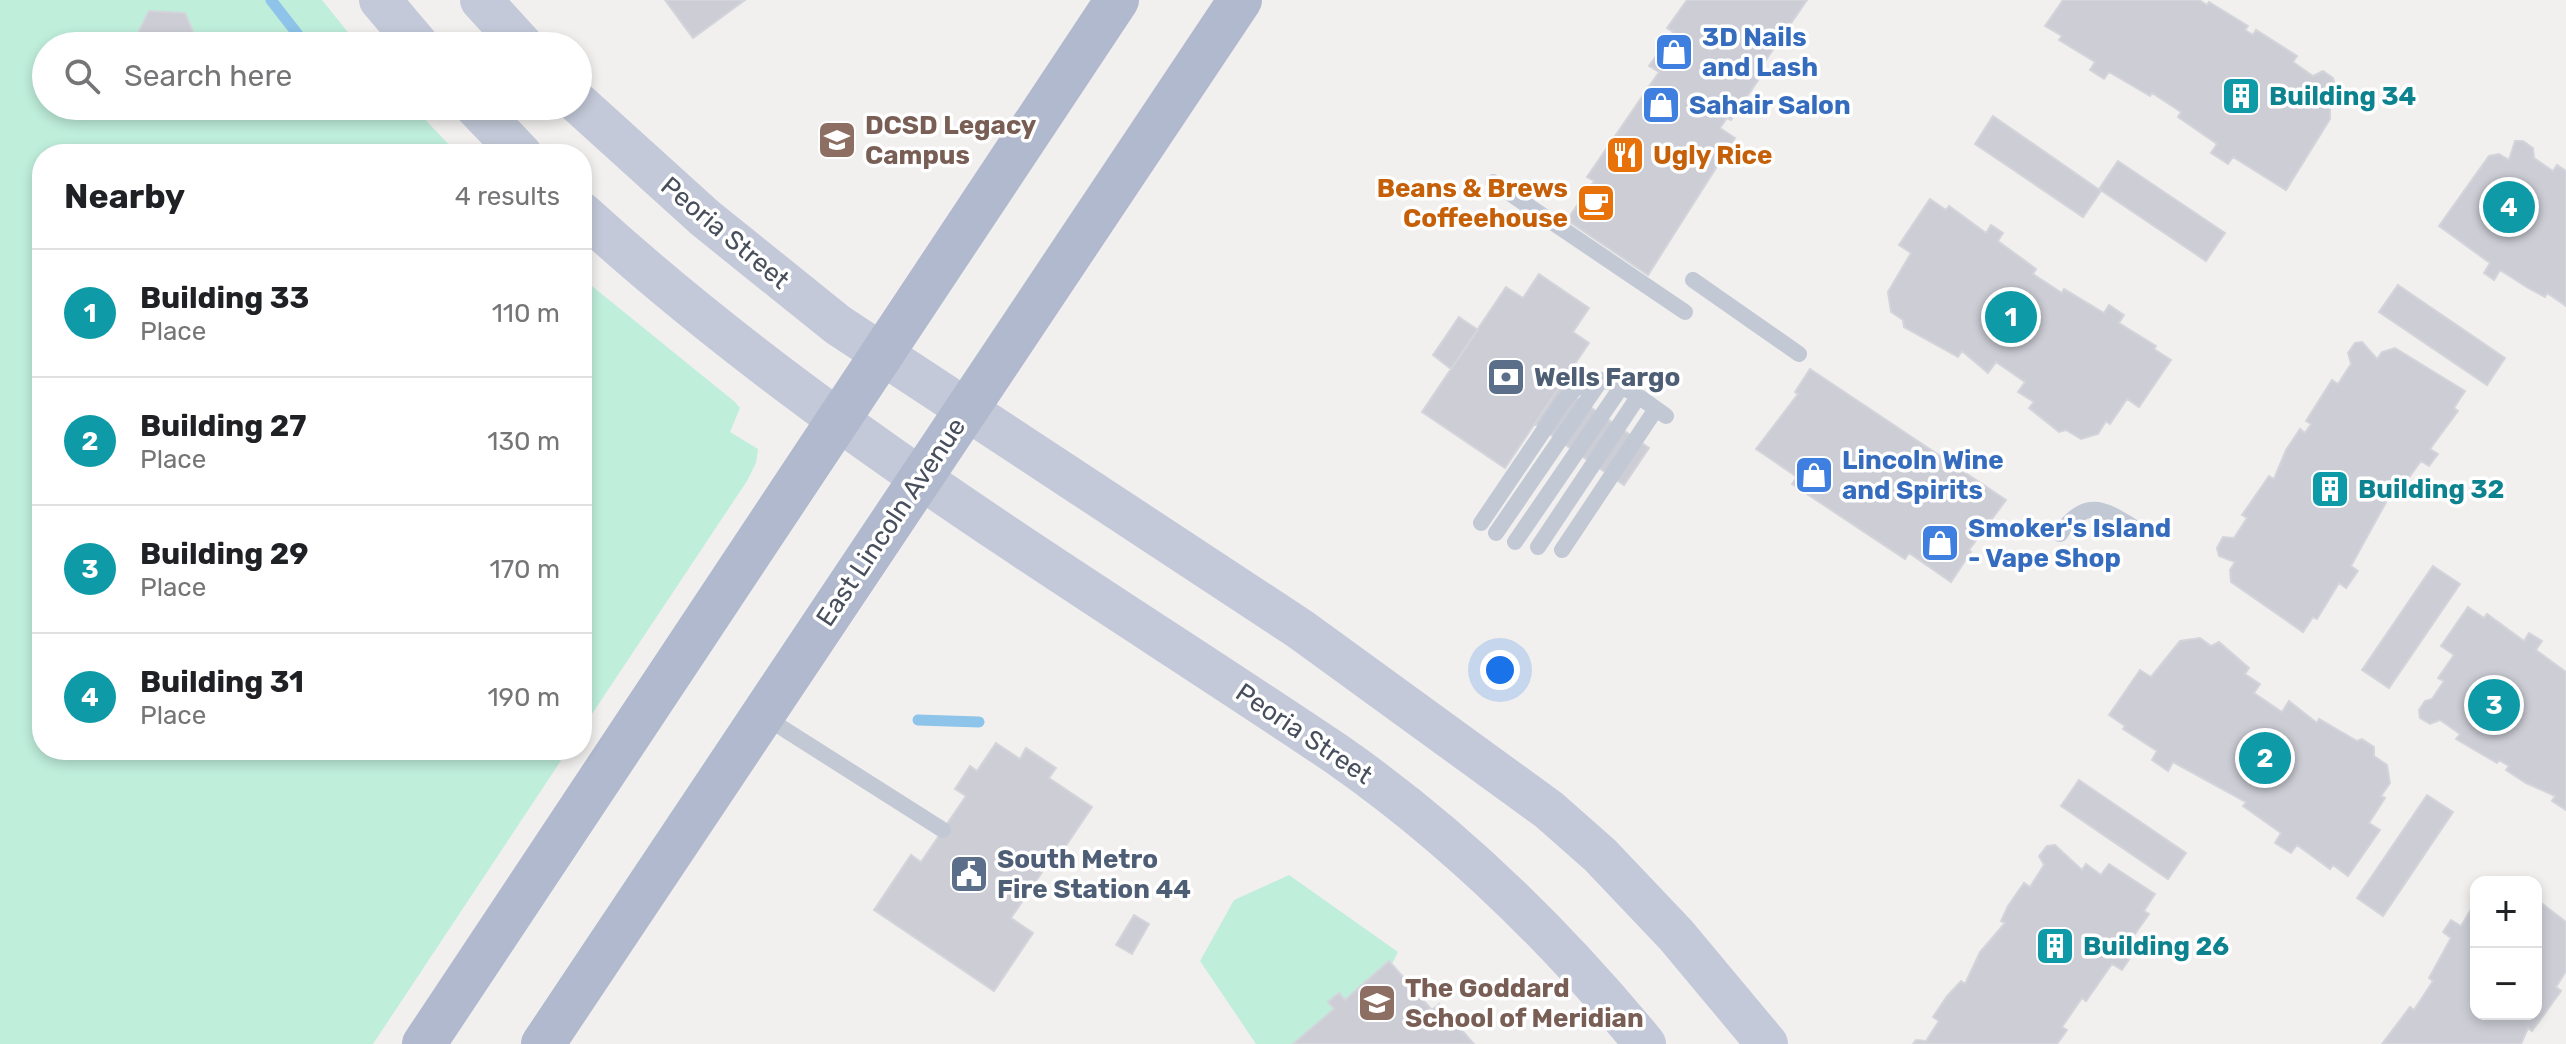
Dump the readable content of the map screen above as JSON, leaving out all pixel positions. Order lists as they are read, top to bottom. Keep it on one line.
{"streets":{"main road":["Peoria Street","East Lincoln Avenue"]},"crossings":[["Peoria Street","East Lincoln Avenue"]],"places":{"shop":["3D Nails and Lash","Sahair Salon","Lincoln Wine and Spirits","Smoker's Island - Vape Shop"],"building":["Building 34","Building 32","Building 26"],"school or university":["DCSD Legacy Campus","The Goddard School of Meridian"],"restaurant":["Ugly Rice"],"cafe":["Beans & Brews Coffeehouse"],"bank":["Wells Fargo"],"public building":["South Metro Fire Station 44"]},"page":{"search":"Search here","heading":["Nearby","4 results"],"pins":["4","1","3","2"],"list":[{"mark":"1","name":"Building 33","note":"Place","value":"110 m"},{"mark":"2","name":"Building 27","note":"Place","value":"130 m"},{"mark":"3","name":"Building 29","note":"Place","value":"170 m"},{"mark":"4","name":"Building 31","note":"Place","value":"190 m"}],"map_buttons":["+","−"]}}
